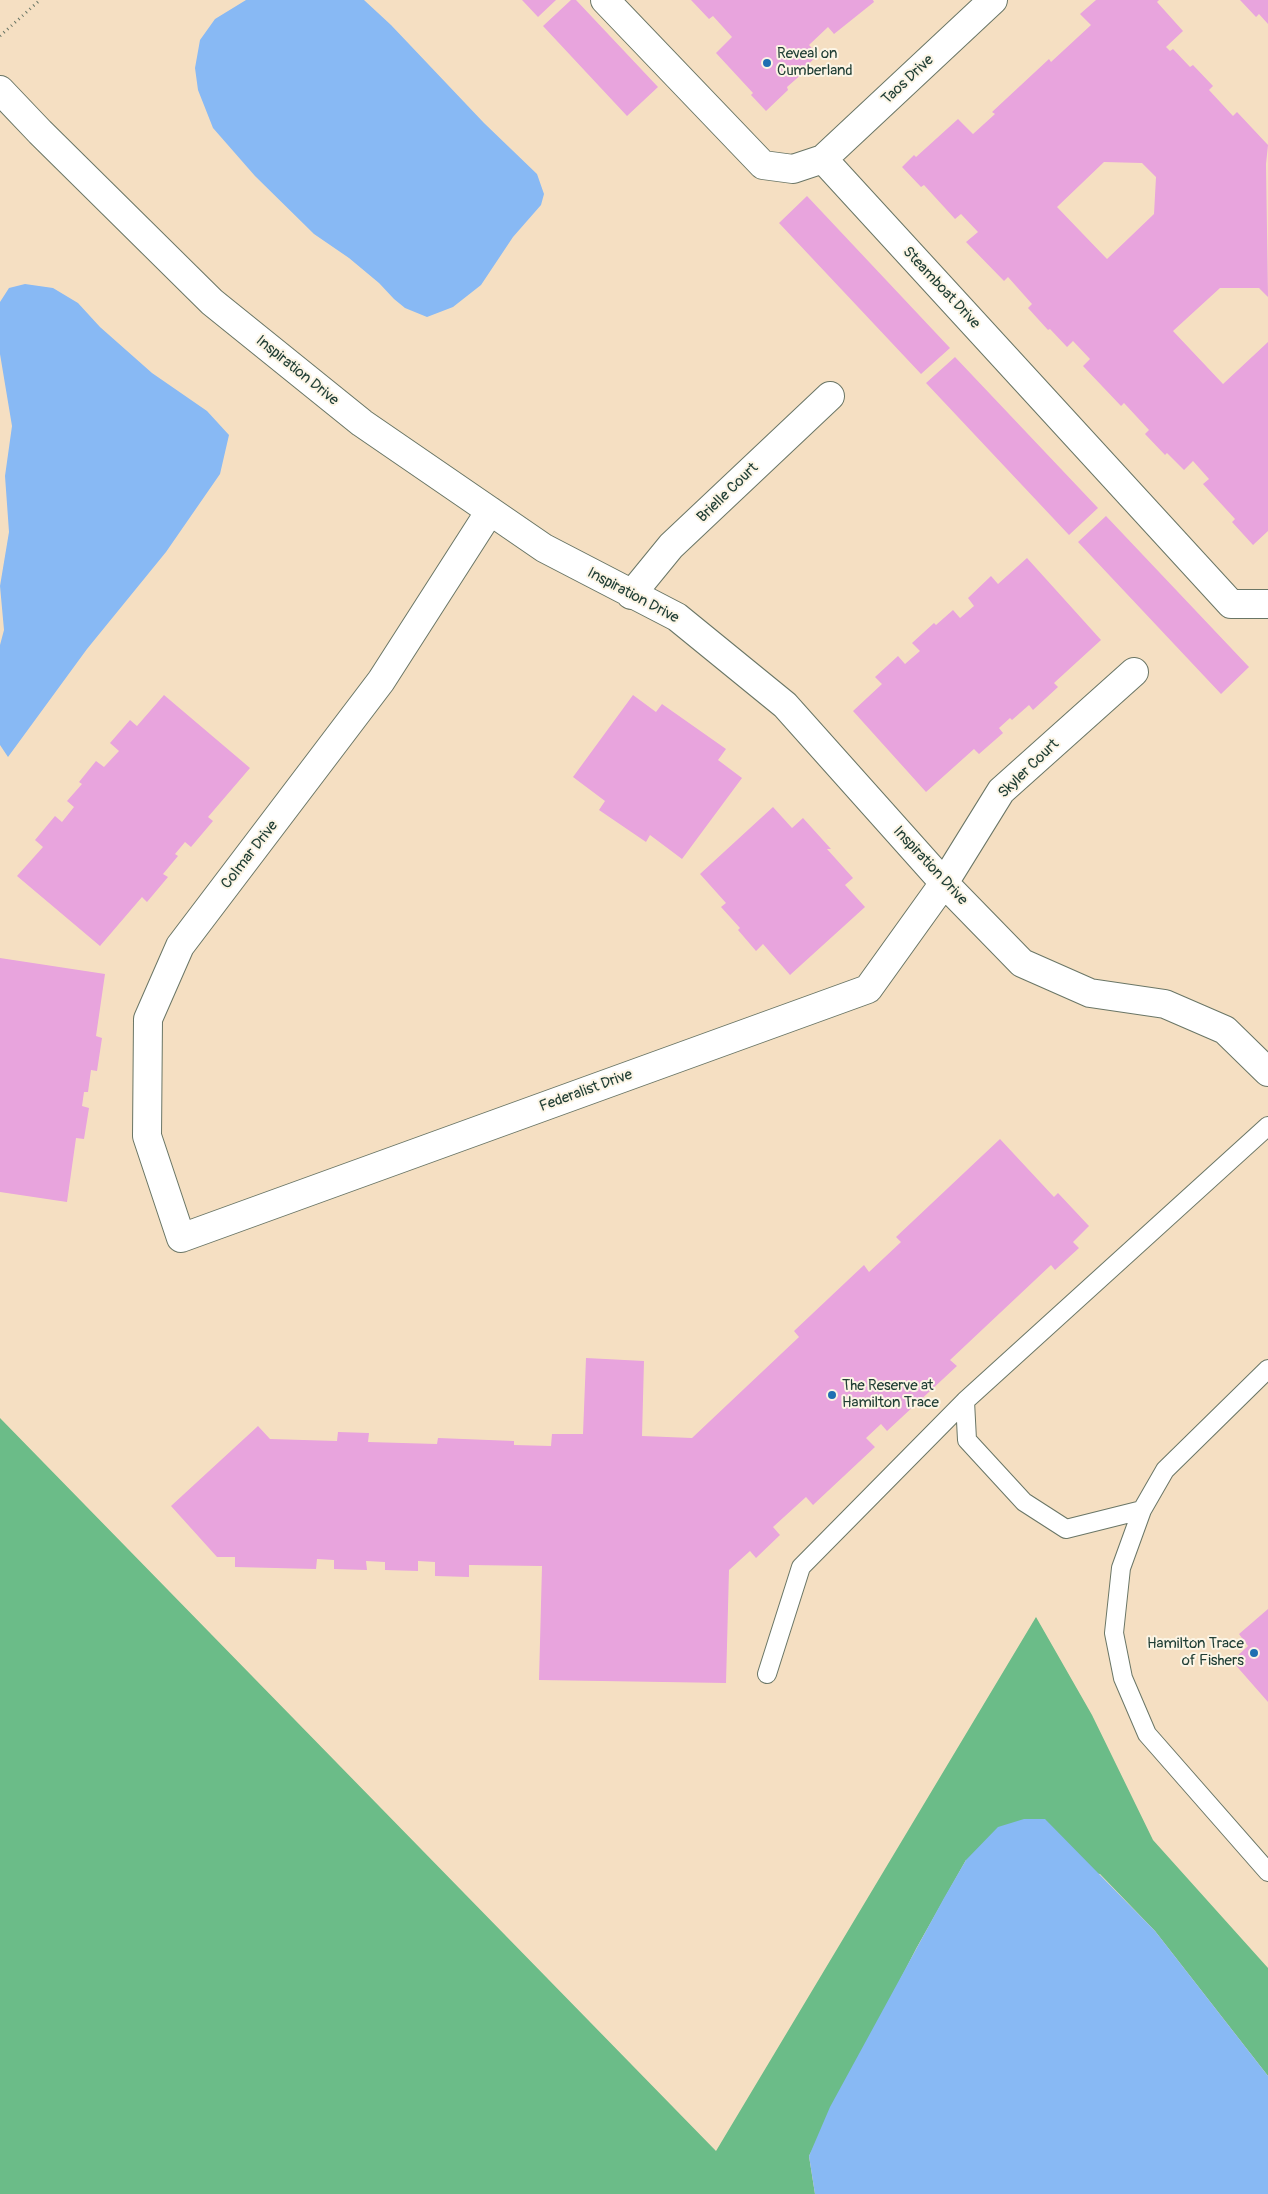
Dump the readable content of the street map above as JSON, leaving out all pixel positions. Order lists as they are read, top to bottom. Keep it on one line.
{"streets":{"street":["Taos Drive","Steamboat Drive","Inspiration Drive","Brielle Court","Skyler Court","Colmar Drive","Federalist Drive"]},"crossings":[["Taos Drive","Steamboat Drive"],["Inspiration Drive","Brielle Court"],["Inspiration Drive","Skyler Court"],["Inspiration Drive","Colmar Drive"],["Inspiration Drive","Federalist Drive"],["Skyler Court","Federalist Drive"],["Colmar Drive","Federalist Drive"]],"places":["Reveal on Cumberland","The Reserve at Hamilton Trace","Hamilton Trace of Fishers"]}
